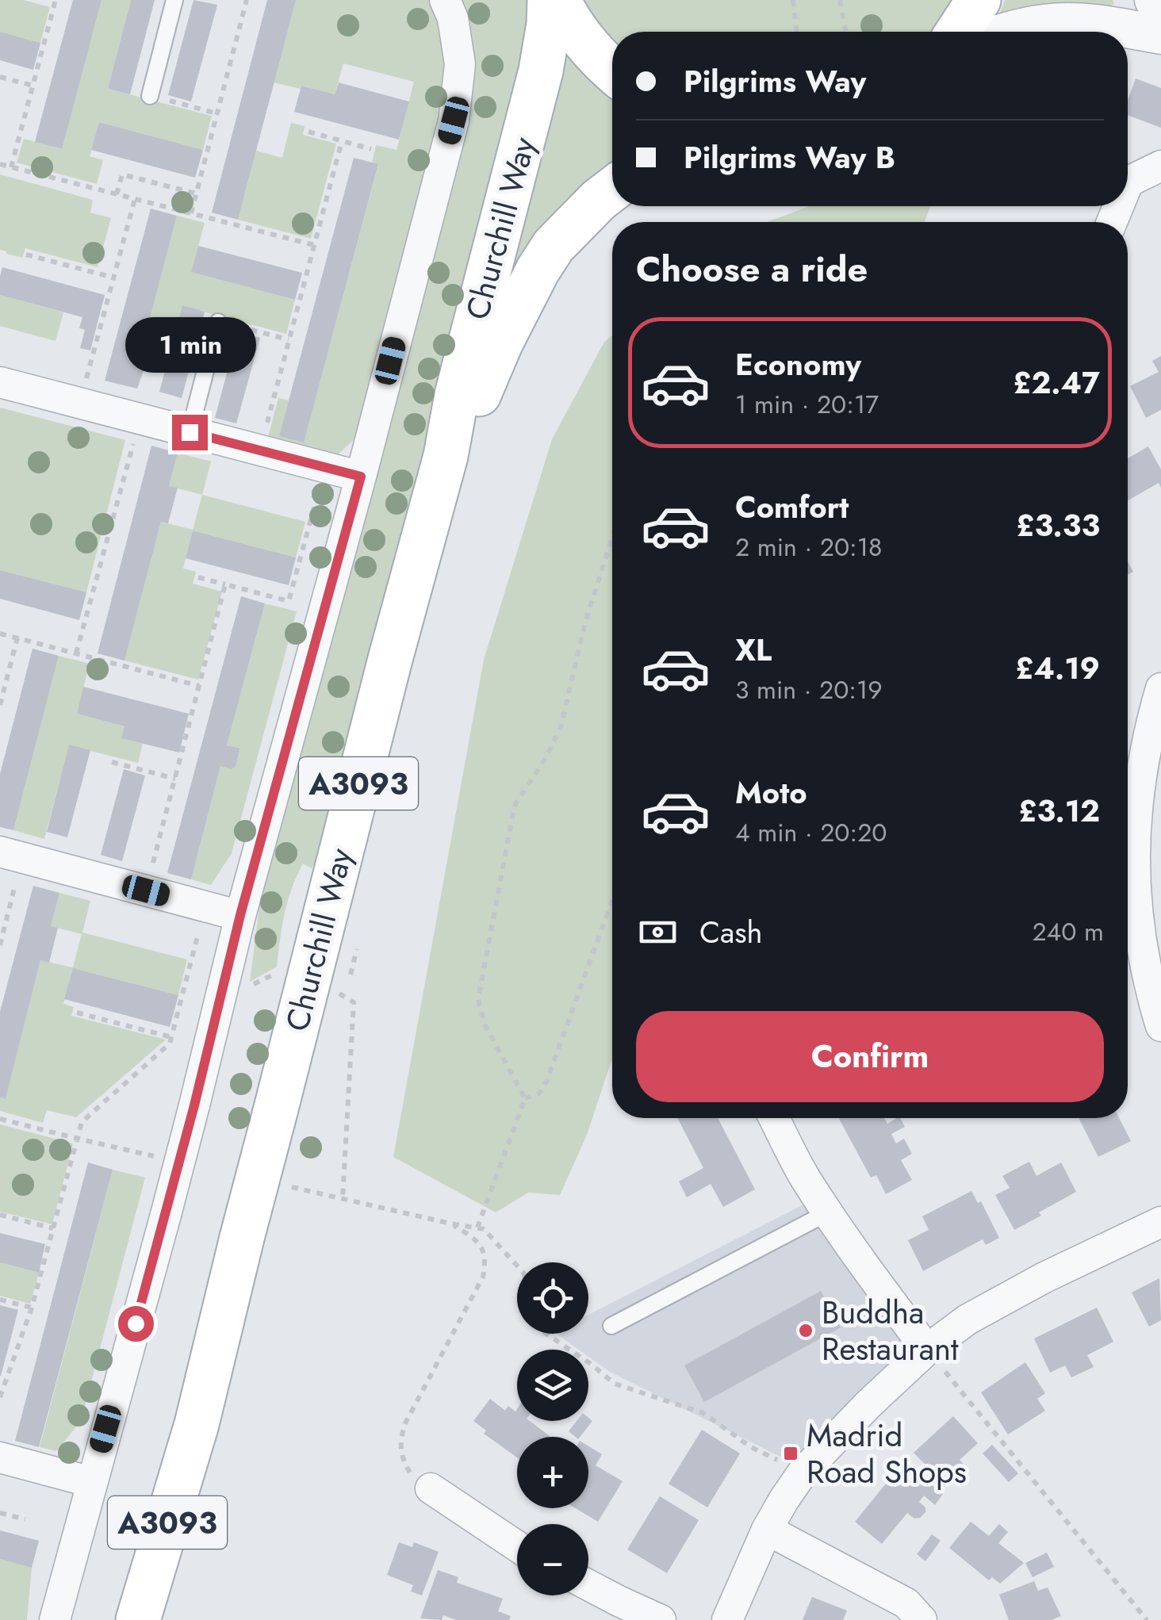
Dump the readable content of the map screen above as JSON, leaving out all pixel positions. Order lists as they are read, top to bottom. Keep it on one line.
{"streets":{"main road":["Churchill Way","A3093"]},"crossings":[["Churchill Way","A3093"]],"places":{"other":["Buddha Restaurant"],"transit":["Madrid Road Shops"]},"page":{"banner":["Pilgrims Way","Pilgrims Way B"],"heading":"Choose a ride","bubble":"1 min","list":[{"name":"Economy","note":"1 min · 20:17","value":"£2.47"},{"name":"Comfort","note":"2 min · 20:18","value":"£3.33"},{"name":"XL","note":"3 min · 20:19","value":"£4.19"},{"name":"Moto","note":"4 min · 20:20","value":"£3.12"}],"pay":["Cash","240 m"],"buttons":"Confirm","map_buttons":["+","−"]}}
